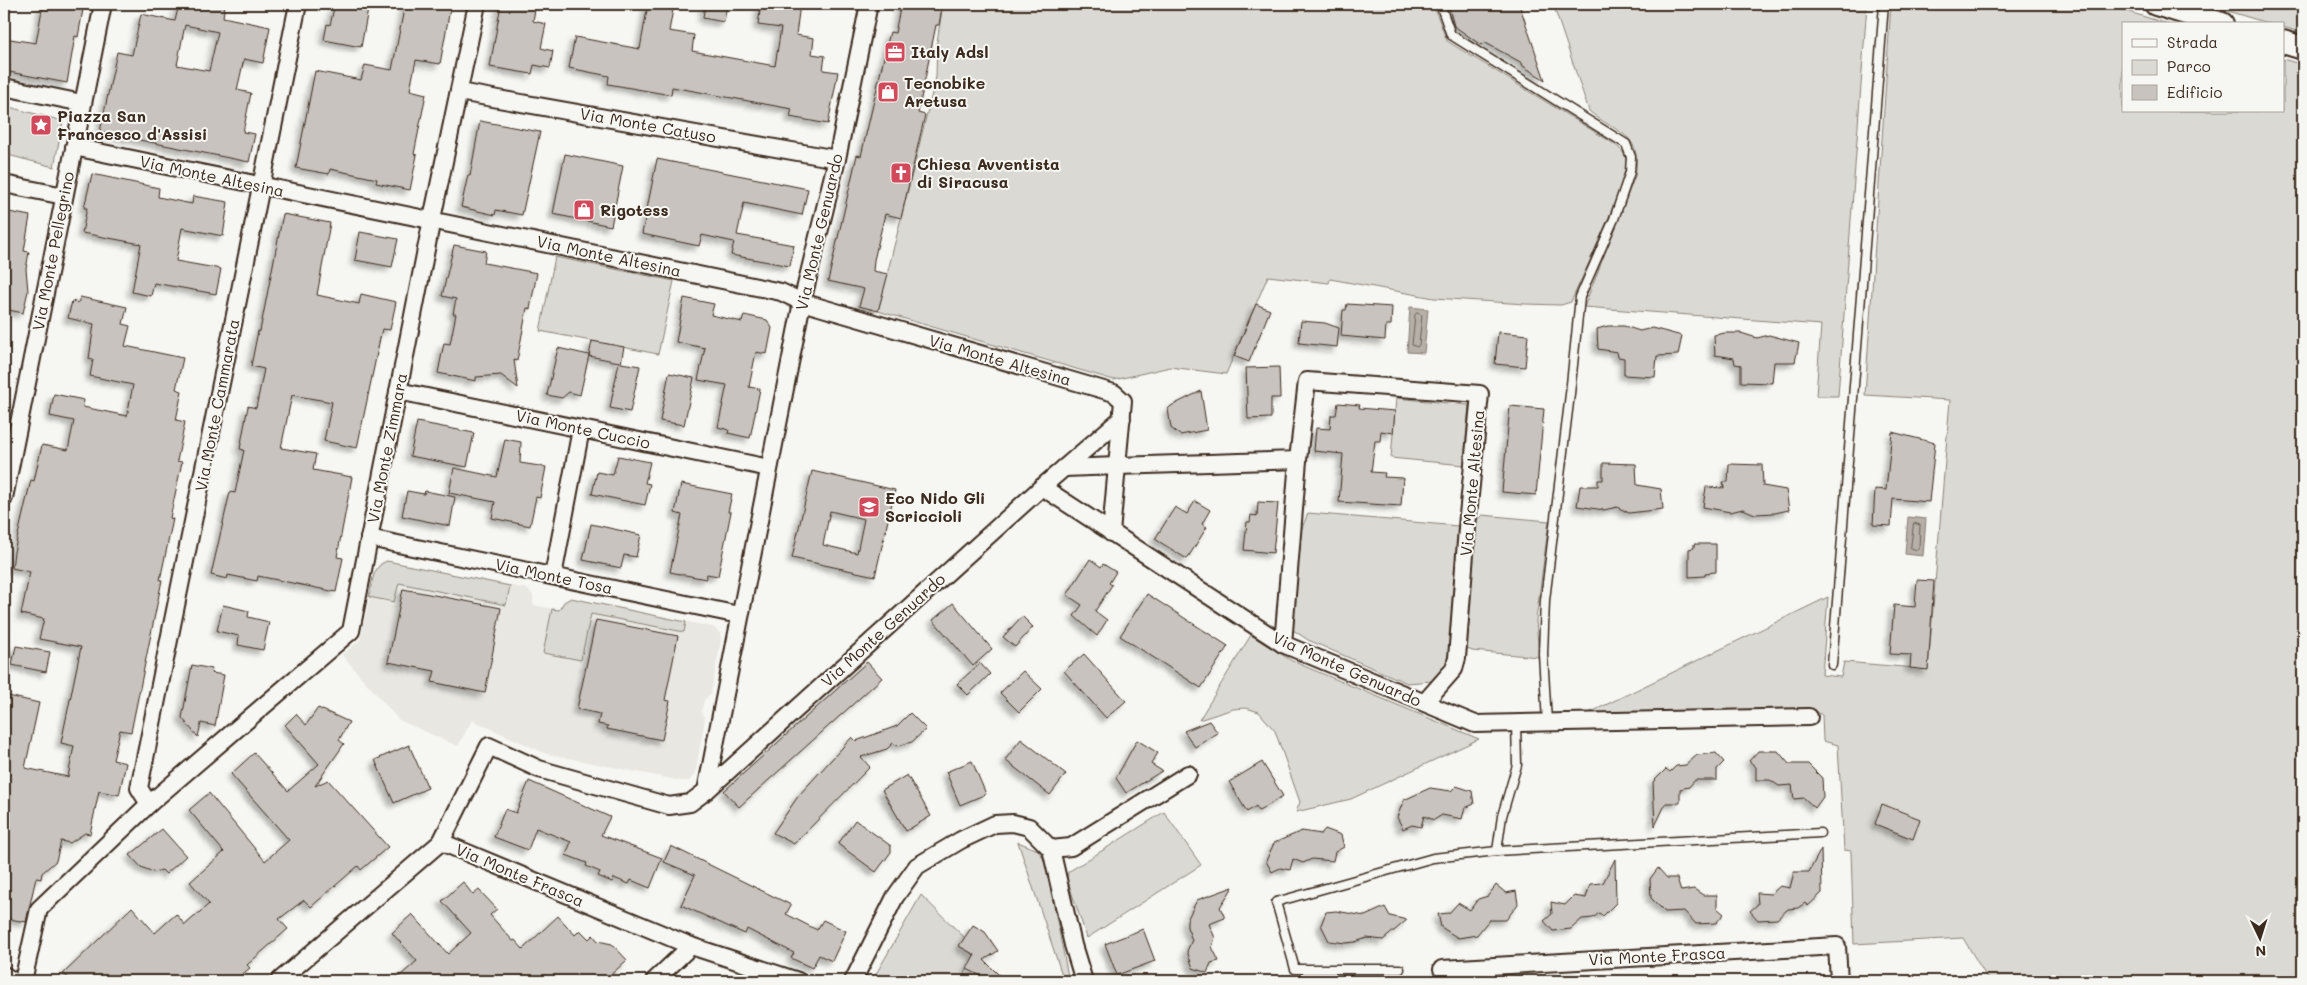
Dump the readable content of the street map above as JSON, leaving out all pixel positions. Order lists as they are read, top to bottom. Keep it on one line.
{"streets":{"street":["Via Monte Catuso","Via Monte Altesina","Via Monte Genuardo","Via Monte Pellegrino","Via Monte Cammarata","Via Monte Cuccio","Via Monte Zimmara","Via Monte Tosa","Via Monte Frasca"]},"crossings":[["Via Monte Catuso","Via Monte Genuardo"],["Via Monte Catuso","Via Monte Zimmara"],["Via Monte Altesina","Via Monte Genuardo"],["Via Monte Altesina","Via Monte Pellegrino"],["Via Monte Altesina","Via Monte Cammarata"],["Via Monte Altesina","Via Monte Zimmara"],["Via Monte Genuardo","Via Monte Cuccio"],["Via Monte Genuardo","Via Monte Tosa"],["Via Monte Cammarata","Via Monte Zimmara"],["Via Monte Cuccio","Via Monte Zimmara"],["Via Monte Zimmara","Via Monte Tosa"]],"places":{"office":["Italy Adsl"],"shop":["Tecnobike Aretusa","Rigotess"],"place":["Piazza San Francesco d'Assisi"],"church":["Chiesa Avventista di Siracusa"],"school or university":["Eco Nido Gli Scriccioli"]},"legend":["Strada","Parco","Edificio"],"north":"bottom"}
